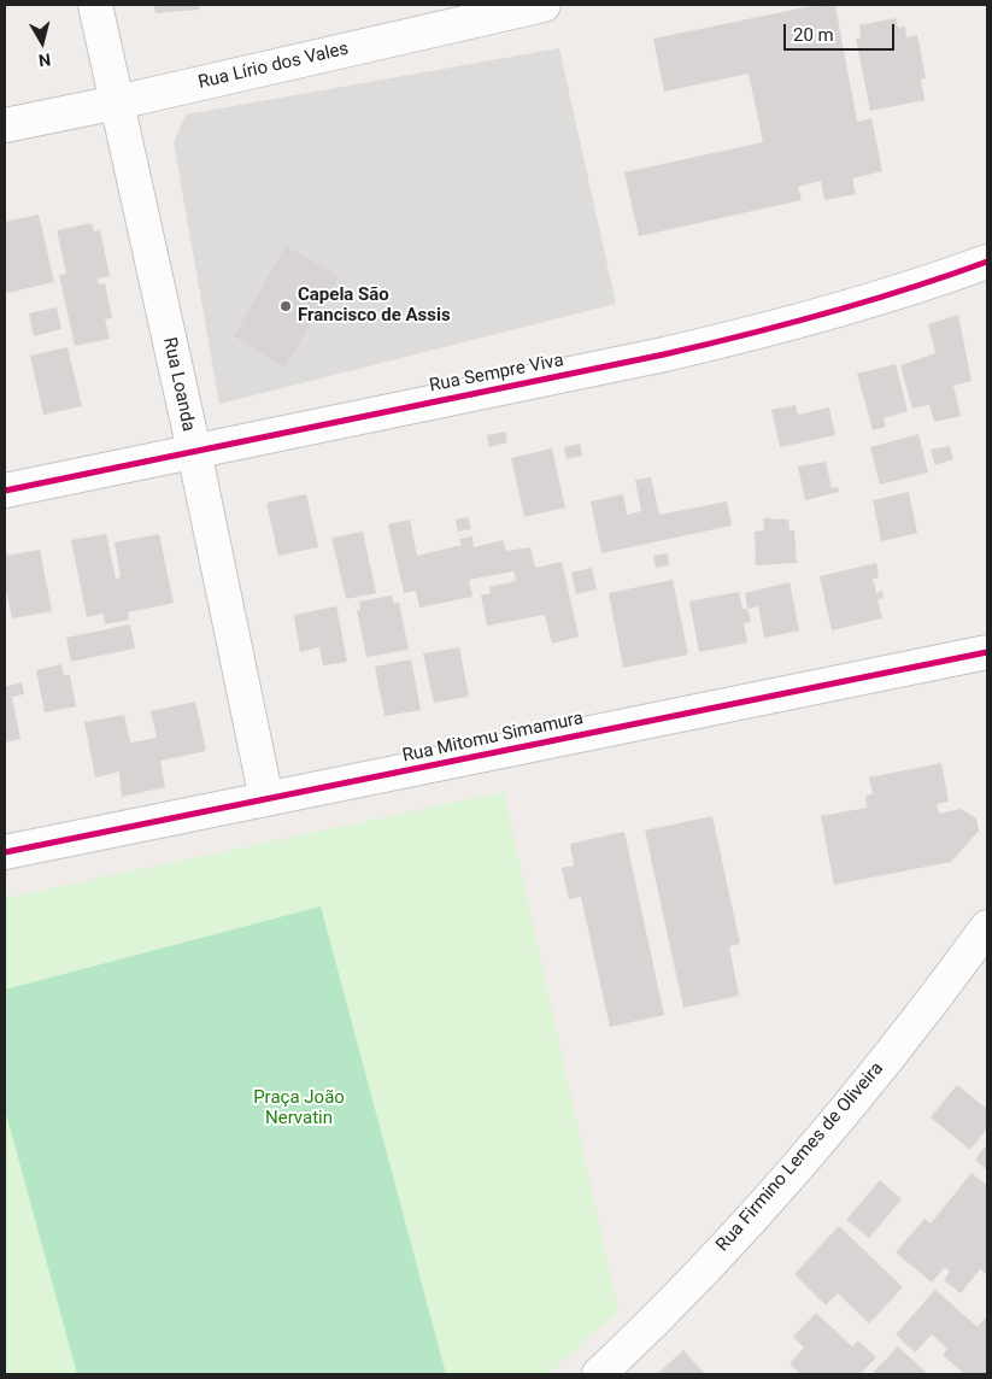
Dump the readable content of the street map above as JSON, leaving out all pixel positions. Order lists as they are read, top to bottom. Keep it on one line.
{"streets":{"street":["Rua Lírio dos Vales","Rua Sempre Viva","Rua Loanda","Rua Mitomu Simamura","Rua Firmino Lemes de Oliveira"]},"crossings":[["Rua Lírio dos Vales","Rua Loanda"],["Rua Sempre Viva","Rua Loanda"],["Rua Loanda","Rua Mitomu Simamura"]],"parks":["Praça João Nervatin"],"places":["Capela São Francisco de Assis"],"scale_bar":"20 m","north":"bottom"}
